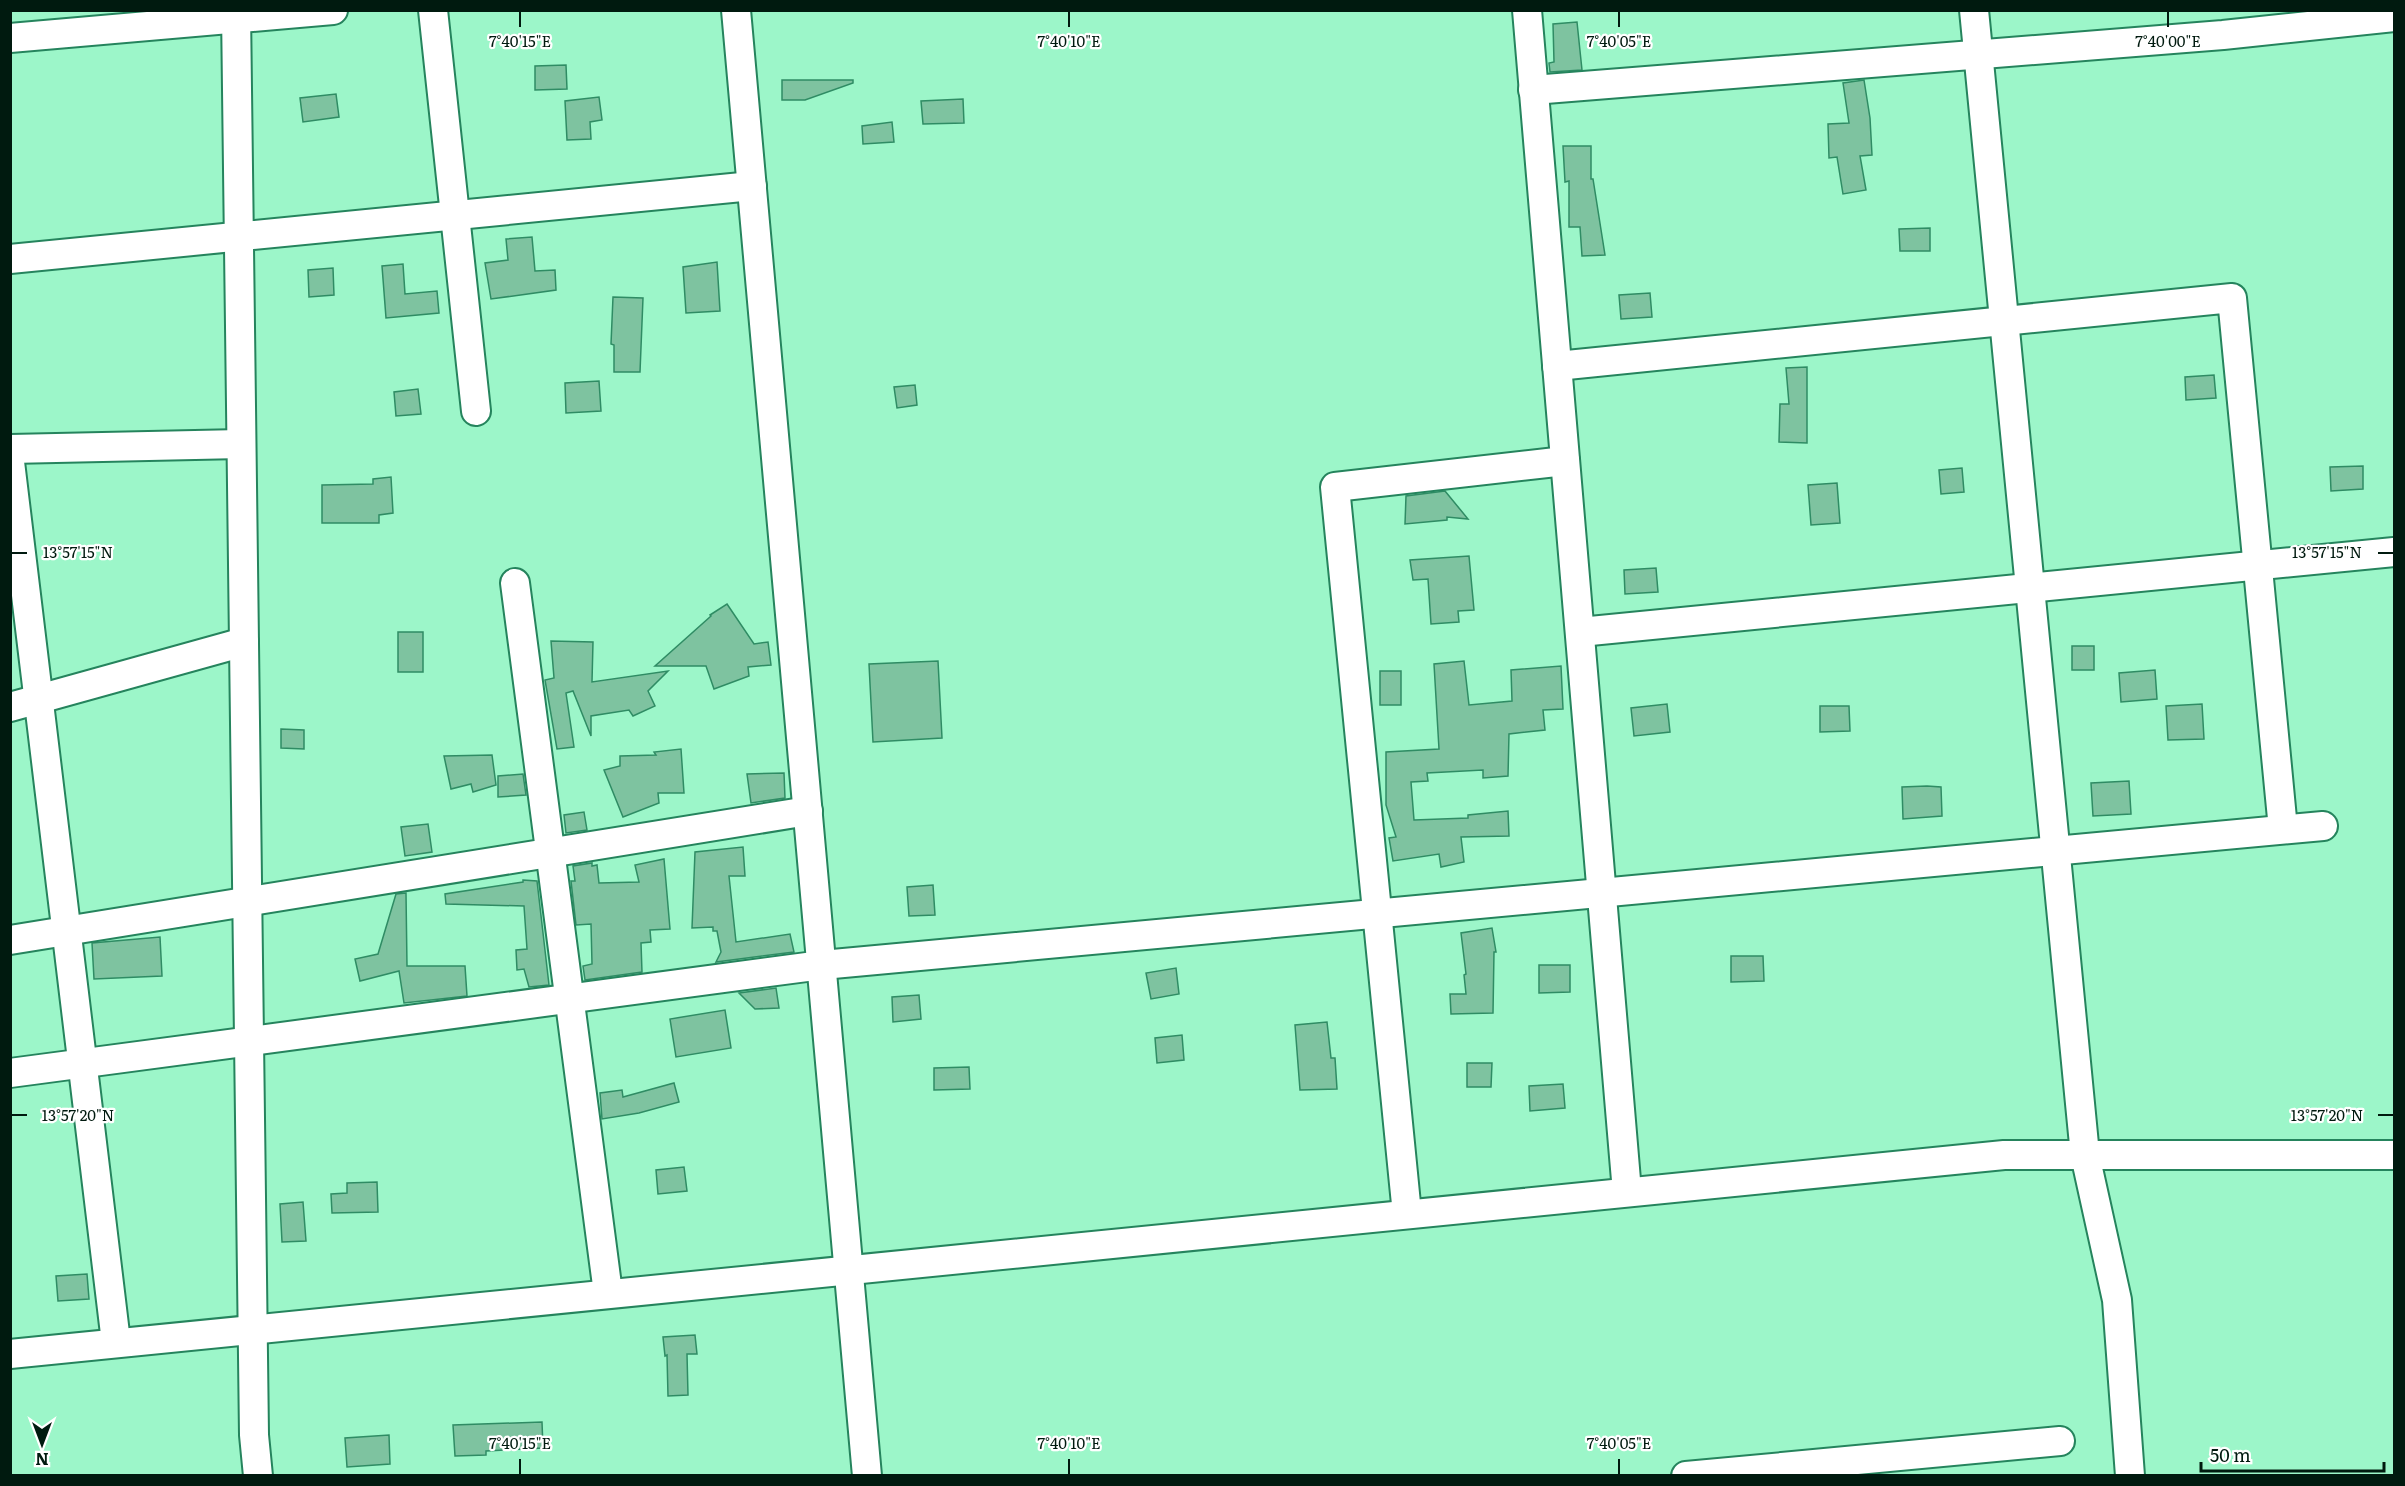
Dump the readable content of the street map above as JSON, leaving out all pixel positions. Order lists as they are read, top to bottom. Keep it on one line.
{"scale_bar":"50 m","north":"bottom","coordinates":["7°40'15\"E","7°40'10\"E","7°40'05\"E","7°40'00\"E","13°57'15\"N","13°57'20\"N"]}
